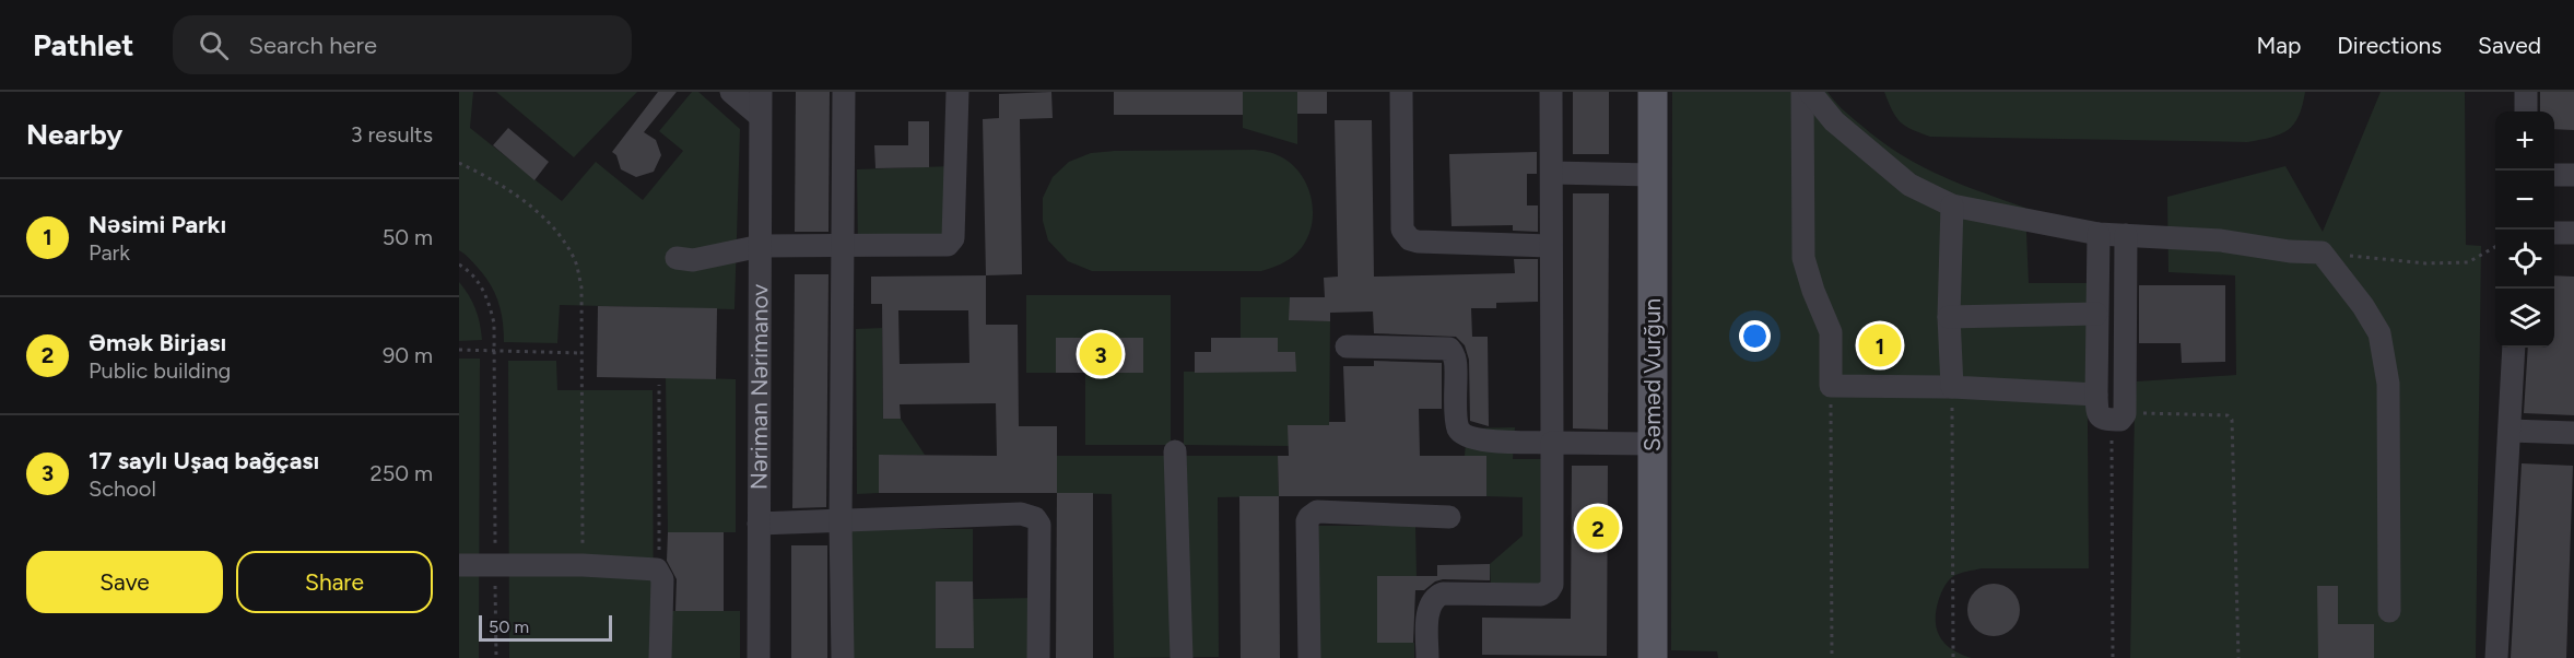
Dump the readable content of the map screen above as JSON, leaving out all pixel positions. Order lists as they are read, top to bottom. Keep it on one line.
{"streets":{"main road":["Səməd Vurğun"],"street":["Nəriman Nərimanov"]},"scale_bar":"50 m","page":{"header":"Pathlet","search":"Search here","nav":["Map","Directions","Saved"],"heading":["Nearby","3 results"],"map_buttons":["+","−"],"list":[{"mark":"1","name":"Nəsimi Parkı","note":"Park","value":"50 m"},{"mark":"2","name":"Əmək Birjası","note":"Public building","value":"90 m"},{"mark":"3","name":"17 saylı Uşaq bağçası","note":"School","value":"250 m"}],"pins":["1","3","2"],"buttons":["Save","Share"],"scale":"50 m"}}
